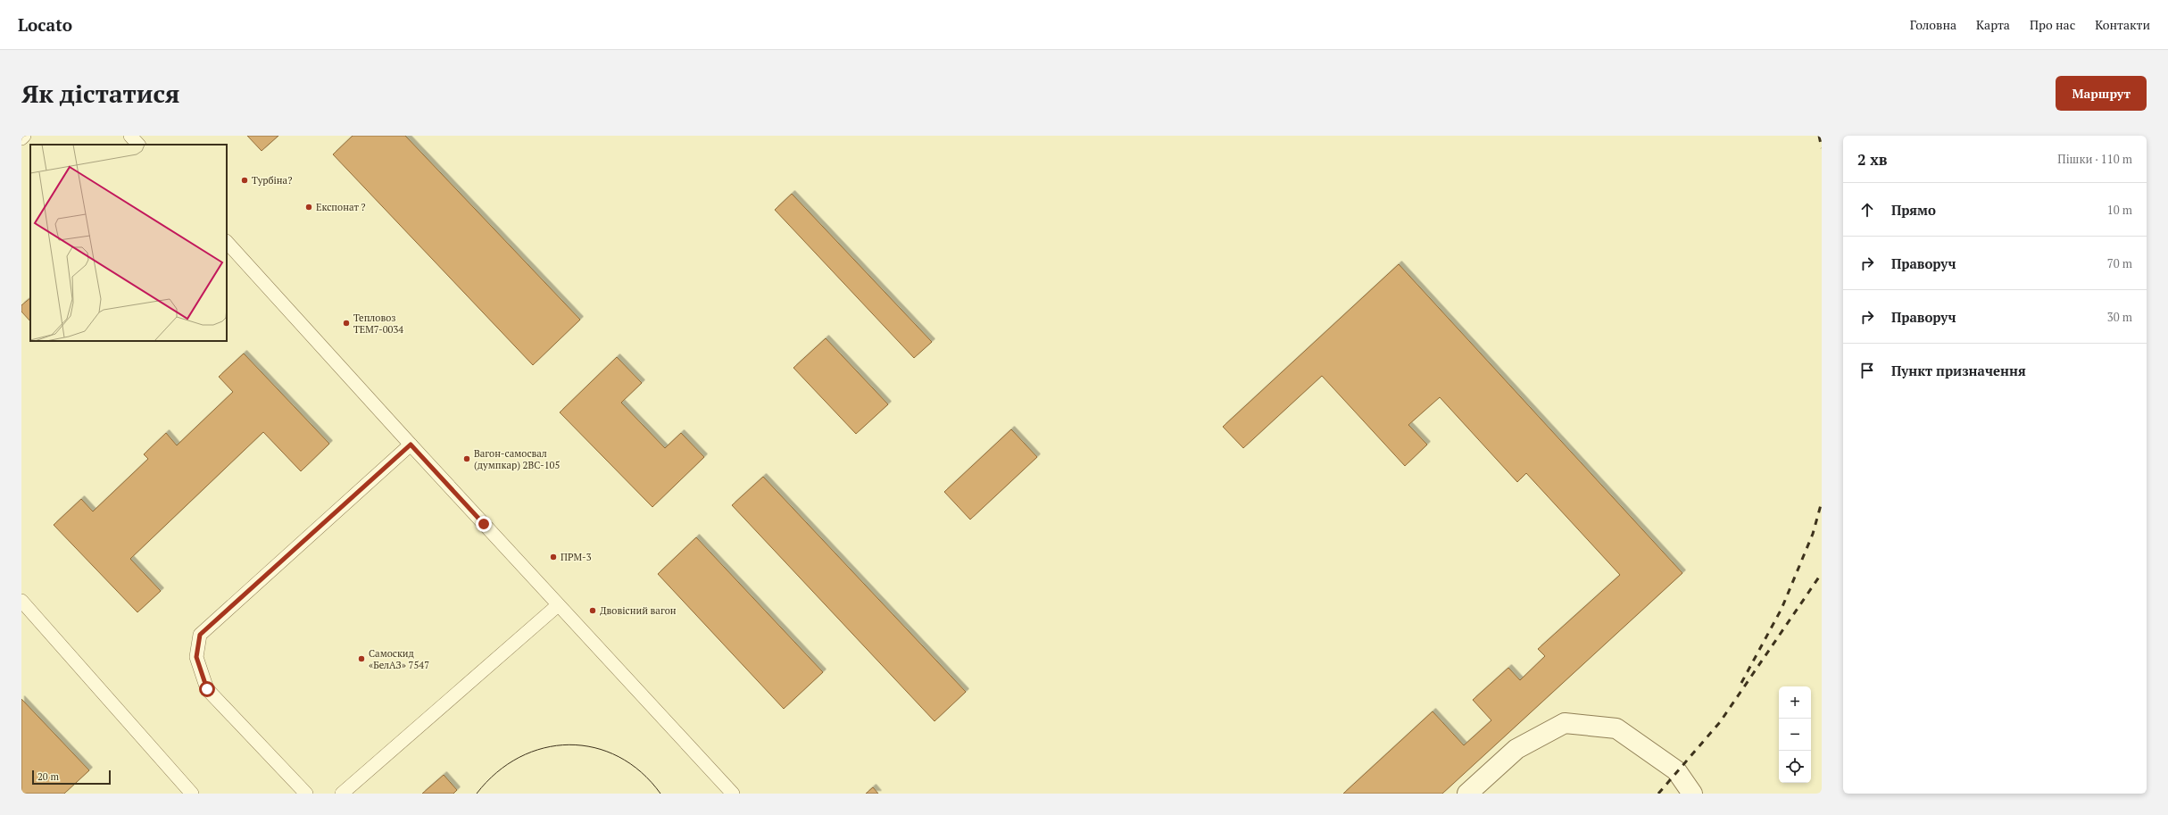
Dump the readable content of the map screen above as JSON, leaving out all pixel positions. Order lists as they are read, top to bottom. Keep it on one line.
{"places":["Турбіна?","Експонат ?","Тепловоз ТЕМ7-0034","Вагон-самосвал (думпкар) 2ВС-105","ПРМ-3","Двовісний вагон","Самоскид «БелАЗ» 7547"],"scale_bar":"20 m","page":{"header":"Locato","nav":["Головна","Карта","Про нас","Контакти"],"buttons":"Маршрут","title":"Як дістатися","heading":["2 хв","Пішки · 110 m"],"list":[["Прямо","10 m"],["Праворуч","70 m"],["Праворуч","30 m"],"Пункт призначення"],"map_buttons":["+","−"],"scale":"20 m"}}
